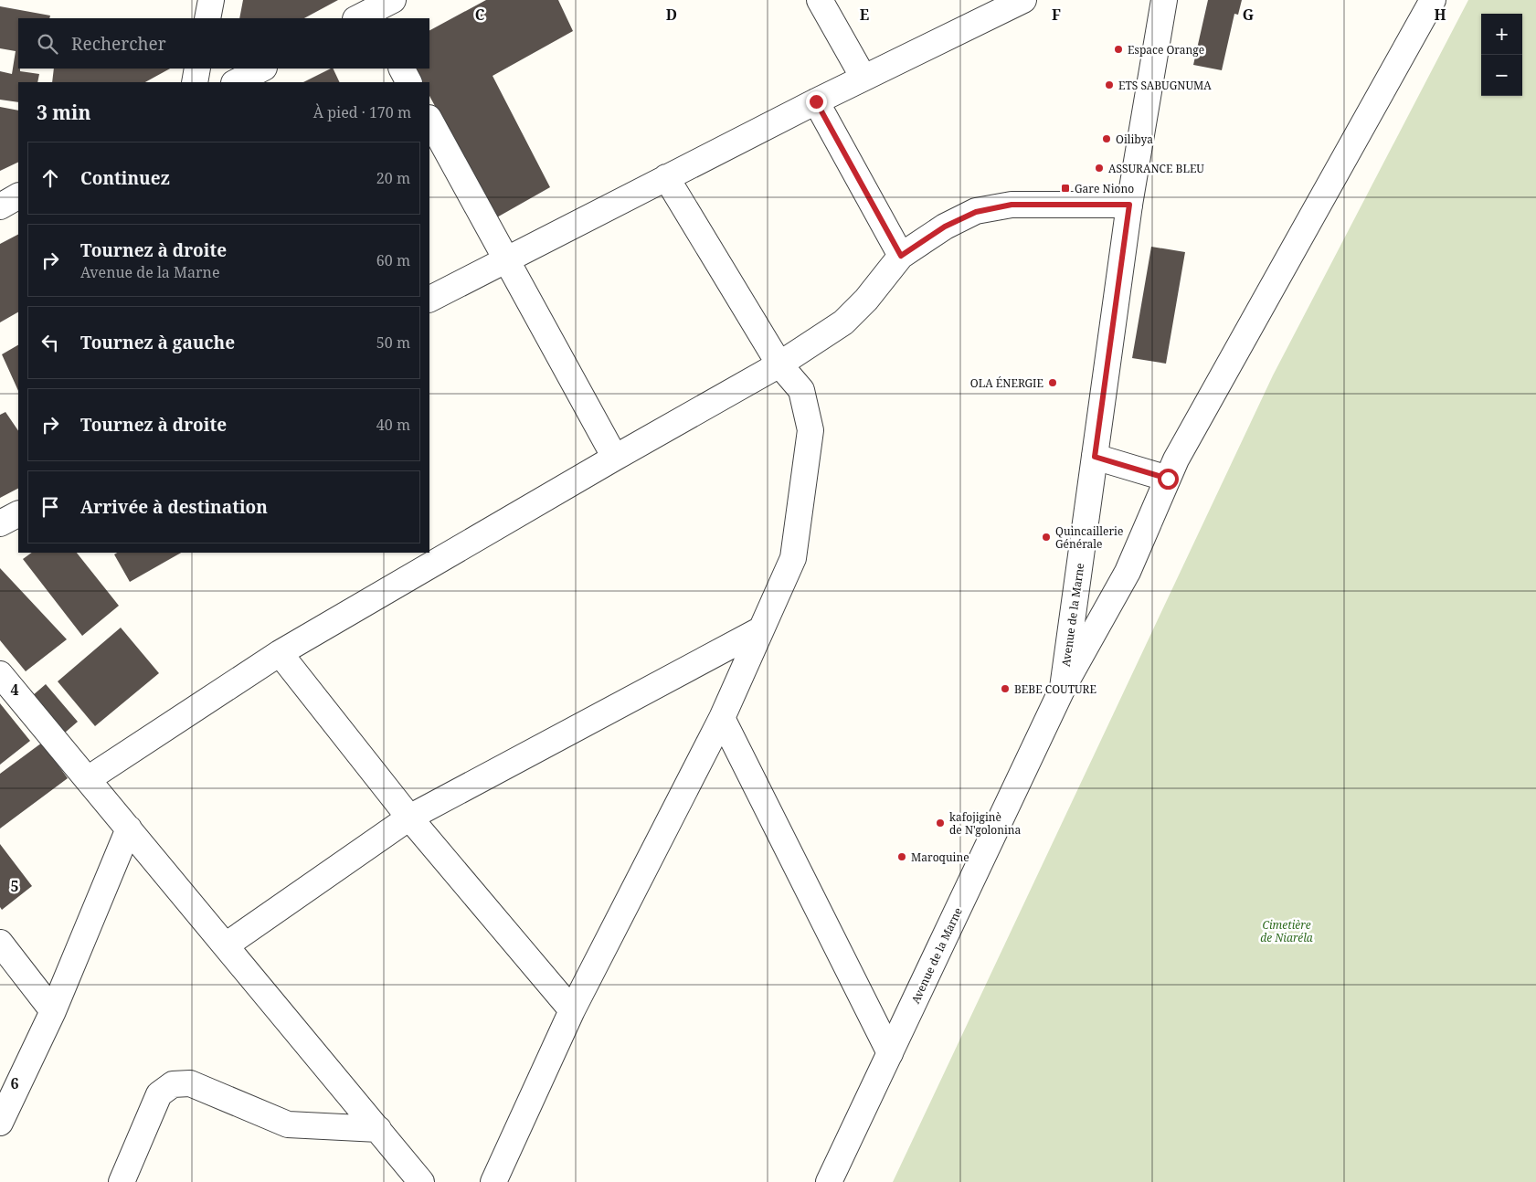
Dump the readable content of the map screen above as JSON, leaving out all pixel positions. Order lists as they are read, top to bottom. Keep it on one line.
{"streets":{"street":["Avenue de la Marne"]},"parks":["Cimetière de Niaréla"],"places":{"other":["Espace Orange","ETS SABUGNUMA","Oilibya","ASSURANCE BLEU","OLA ÉNERGIE","Quincaillerie Générale","BEBE COUTURE","kafojiginè de N'golonina","Maroquine"],"transit":["Gare Niono"]},"page":{"map_buttons":["+","−"],"search":"Rechercher","heading":["3 min","À pied · 170 m"],"list":[["Continuez","20 m"],["Tournez à droite","Avenue de la Marne","60 m"],["Tournez à gauche","50 m"],["Tournez à droite","40 m"],"Arrivée à destination"]},"grid":{"columns":["C","D","E","F","G","H"],"rows":["4","5","6"]}}
